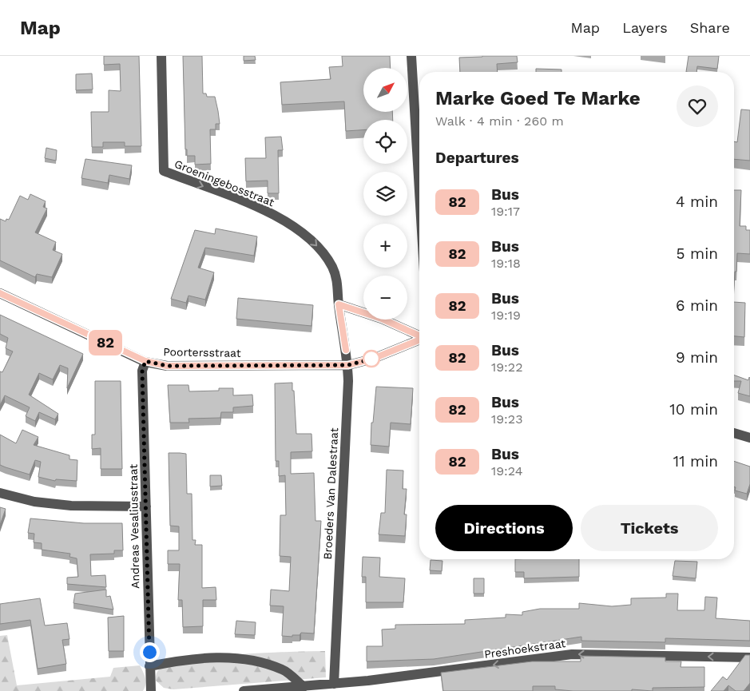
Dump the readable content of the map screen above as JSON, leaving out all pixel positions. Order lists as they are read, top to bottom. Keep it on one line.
{"streets":{"street":["Groeningebosstraat","Poortersstraat","Broeders Van Dalestraat","Andreas Vesaliusstraat","Preshoekstraat"]},"crossings":[["Groeningebosstraat","Broeders Van Dalestraat"],["Poortersstraat","Broeders Van Dalestraat"],["Poortersstraat","Andreas Vesaliusstraat"],["Broeders Van Dalestraat","Preshoekstraat"]],"one_way":["Groeningebosstraat","Preshoekstraat"],"lines":["bus line 82"],"north":"top right","page":{"header":"Map","nav":["Map","Layers","Share"],"on_map":"82","map_buttons":["+","−"],"heading":[["Marke Goed Te Marke","Walk · 4 min · 260 m"],"Departures"],"list":[{"mark":"82","name":"Bus","note":"19:17","value":"4 min"},{"mark":"82","name":"Bus","note":"19:18","value":"5 min"},{"mark":"82","name":"Bus","note":"19:19","value":"6 min"},{"mark":"82","name":"Bus","note":"19:22","value":"9 min"},{"mark":"82","name":"Bus","note":"19:23","value":"10 min"},{"mark":"82","name":"Bus","note":"19:24","value":"11 min"}],"buttons":["Directions","Tickets"]}}
